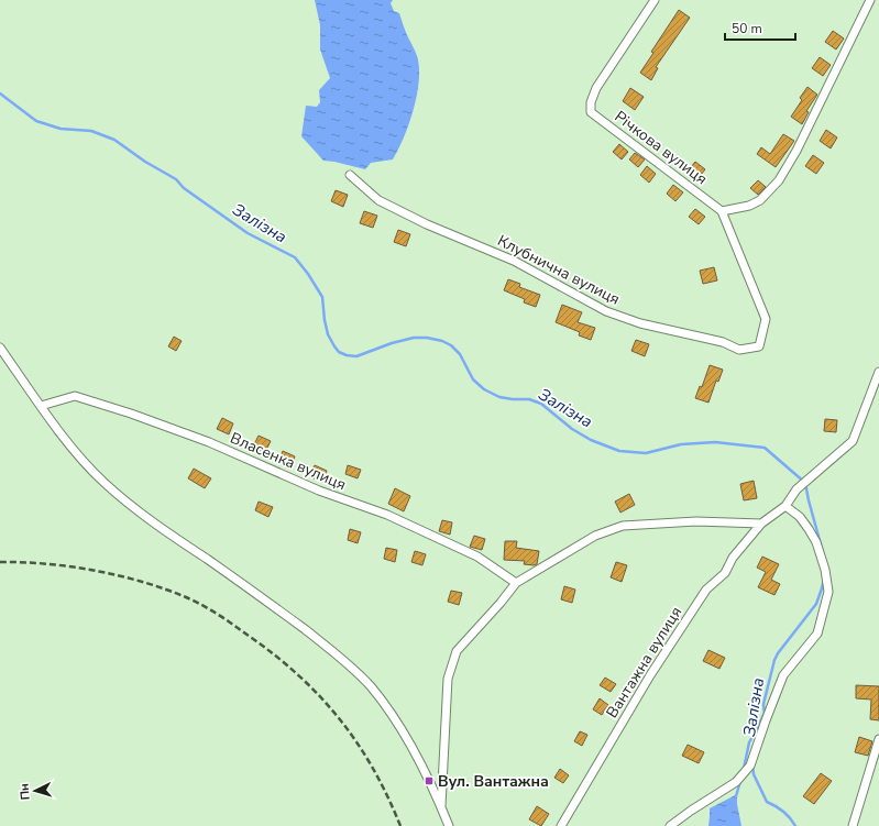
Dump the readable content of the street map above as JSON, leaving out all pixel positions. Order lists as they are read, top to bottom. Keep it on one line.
{"streets":{"street":["Річкова вулиця","Клубнична вулиця","Власенка вулиця","Вантажна вулиця"]},"crossings":[["Річкова вулиця","Клубнична вулиця"]],"water":["Залізна"],"places":{"transit":["Вул. Вантажна"]},"scale_bar":"50 m","north":"left"}
